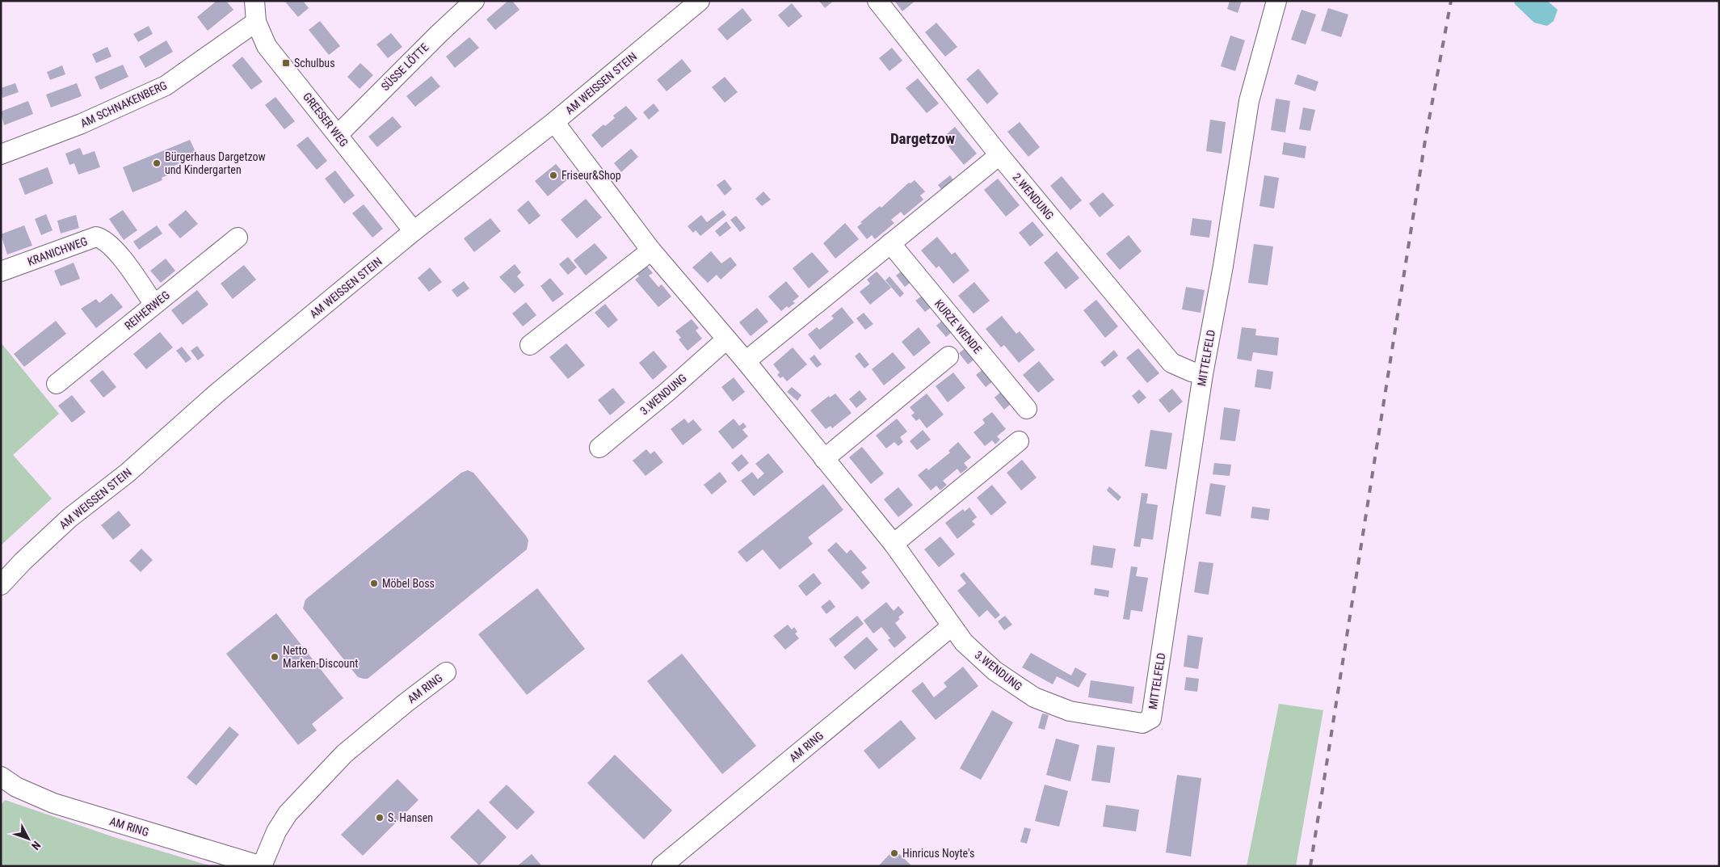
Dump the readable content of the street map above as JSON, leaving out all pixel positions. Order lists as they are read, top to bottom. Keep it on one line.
{"streets":{"street":["SÜSSE LÖTTE","AM WEISSEN STEIN","AM SCHNAKENBERG","GREESER WEG","2.WENDUNG","KRANICHWEG","REIHERWEG","KURZE WENDE","MITTELFELD","3.WENDUNG","AM RING"]},"crossings":[["SÜSSE LÖTTE","GREESER WEG"],["AM WEISSEN STEIN","GREESER WEG"],["AM WEISSEN STEIN","3.WENDUNG"],["AM SCHNAKENBERG","GREESER WEG"],["2.WENDUNG","MITTELFELD"],["KRANICHWEG","REIHERWEG"],["MITTELFELD","3.WENDUNG"],["3.WENDUNG","AM RING"]],"districts":["Dargetzow"],"places":{"transit":["Schulbus"],"other":["Bürgerhaus Dargetzow und Kindergarten","Friseur&Shop","Möbel Boss","Netto Marken-Discount","S. Hansen","Hinricus Noyte's"]},"north":"bottom right"}
